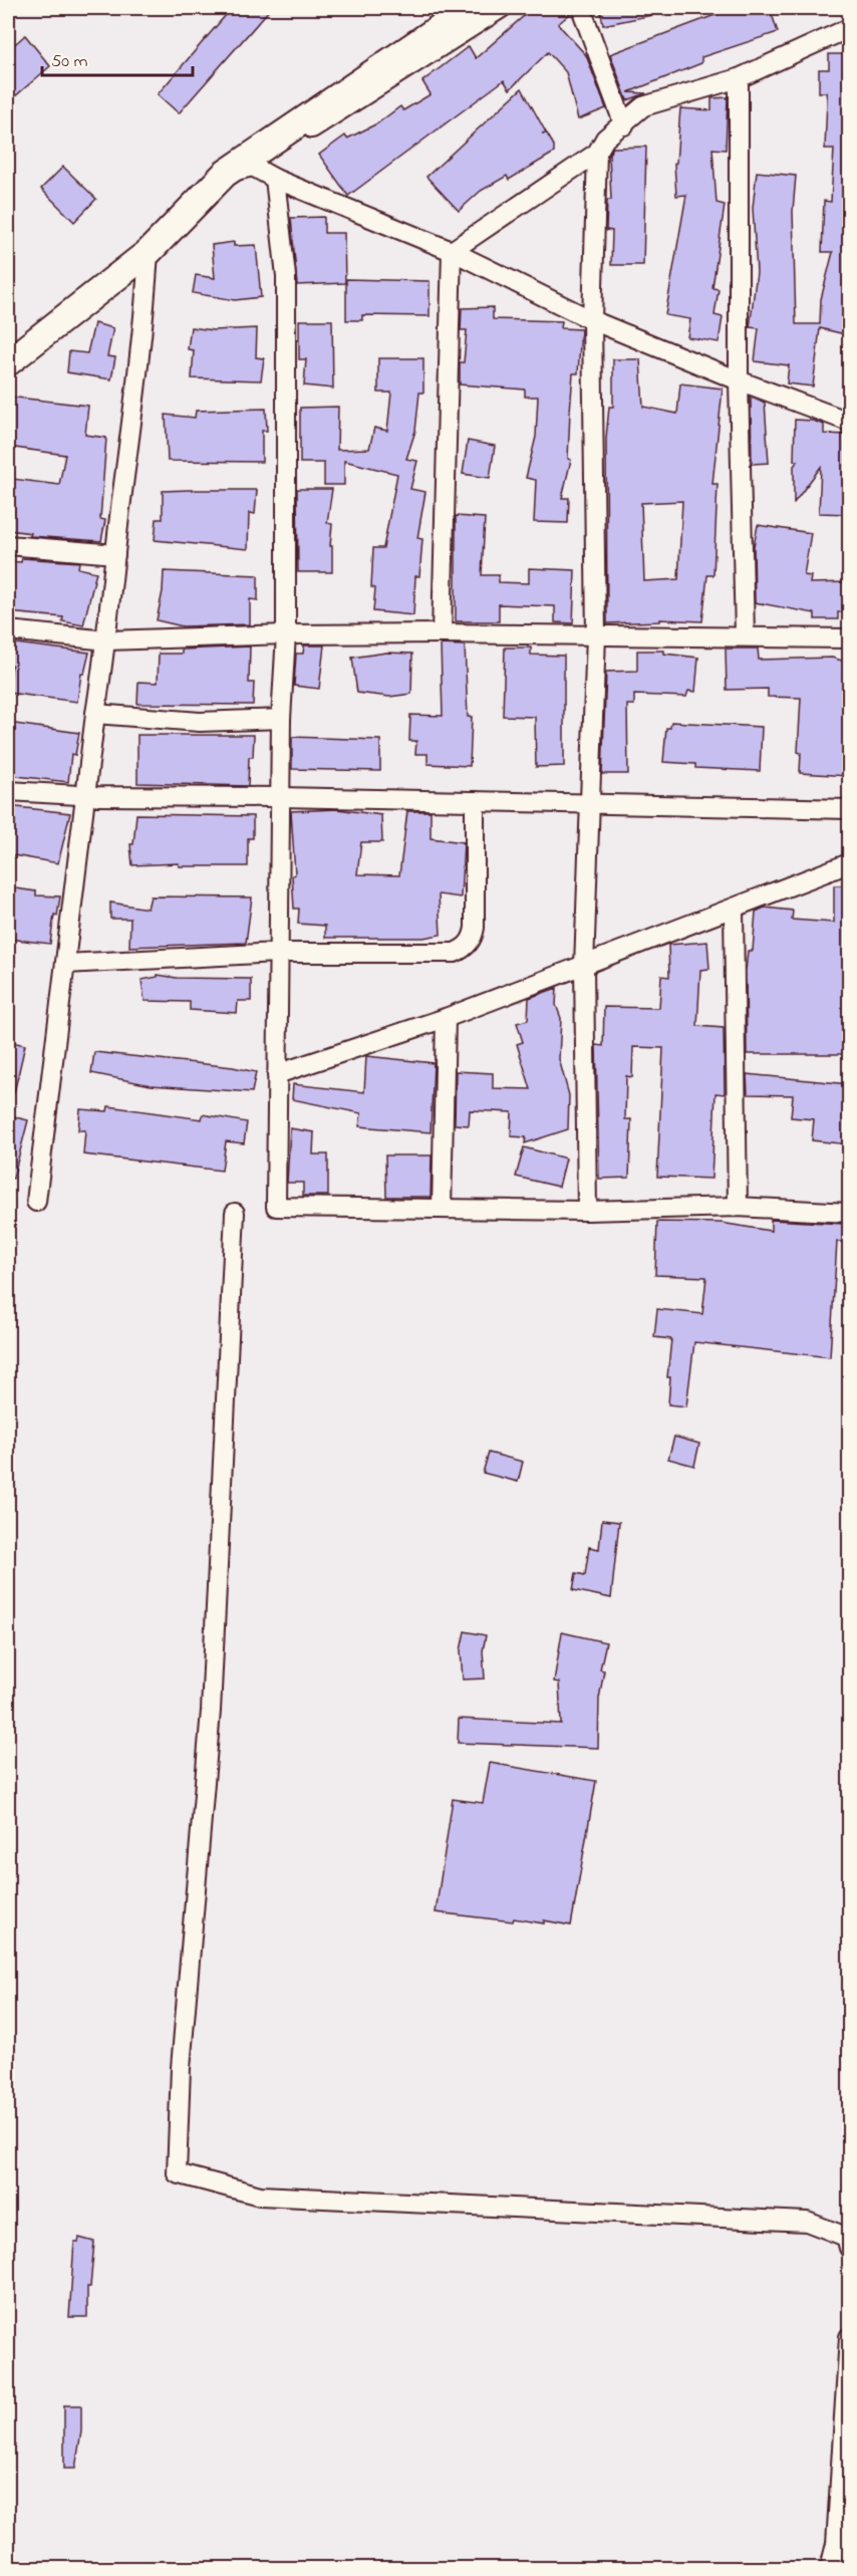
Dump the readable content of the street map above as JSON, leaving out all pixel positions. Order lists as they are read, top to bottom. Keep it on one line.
{"scale_bar":"50 m"}
